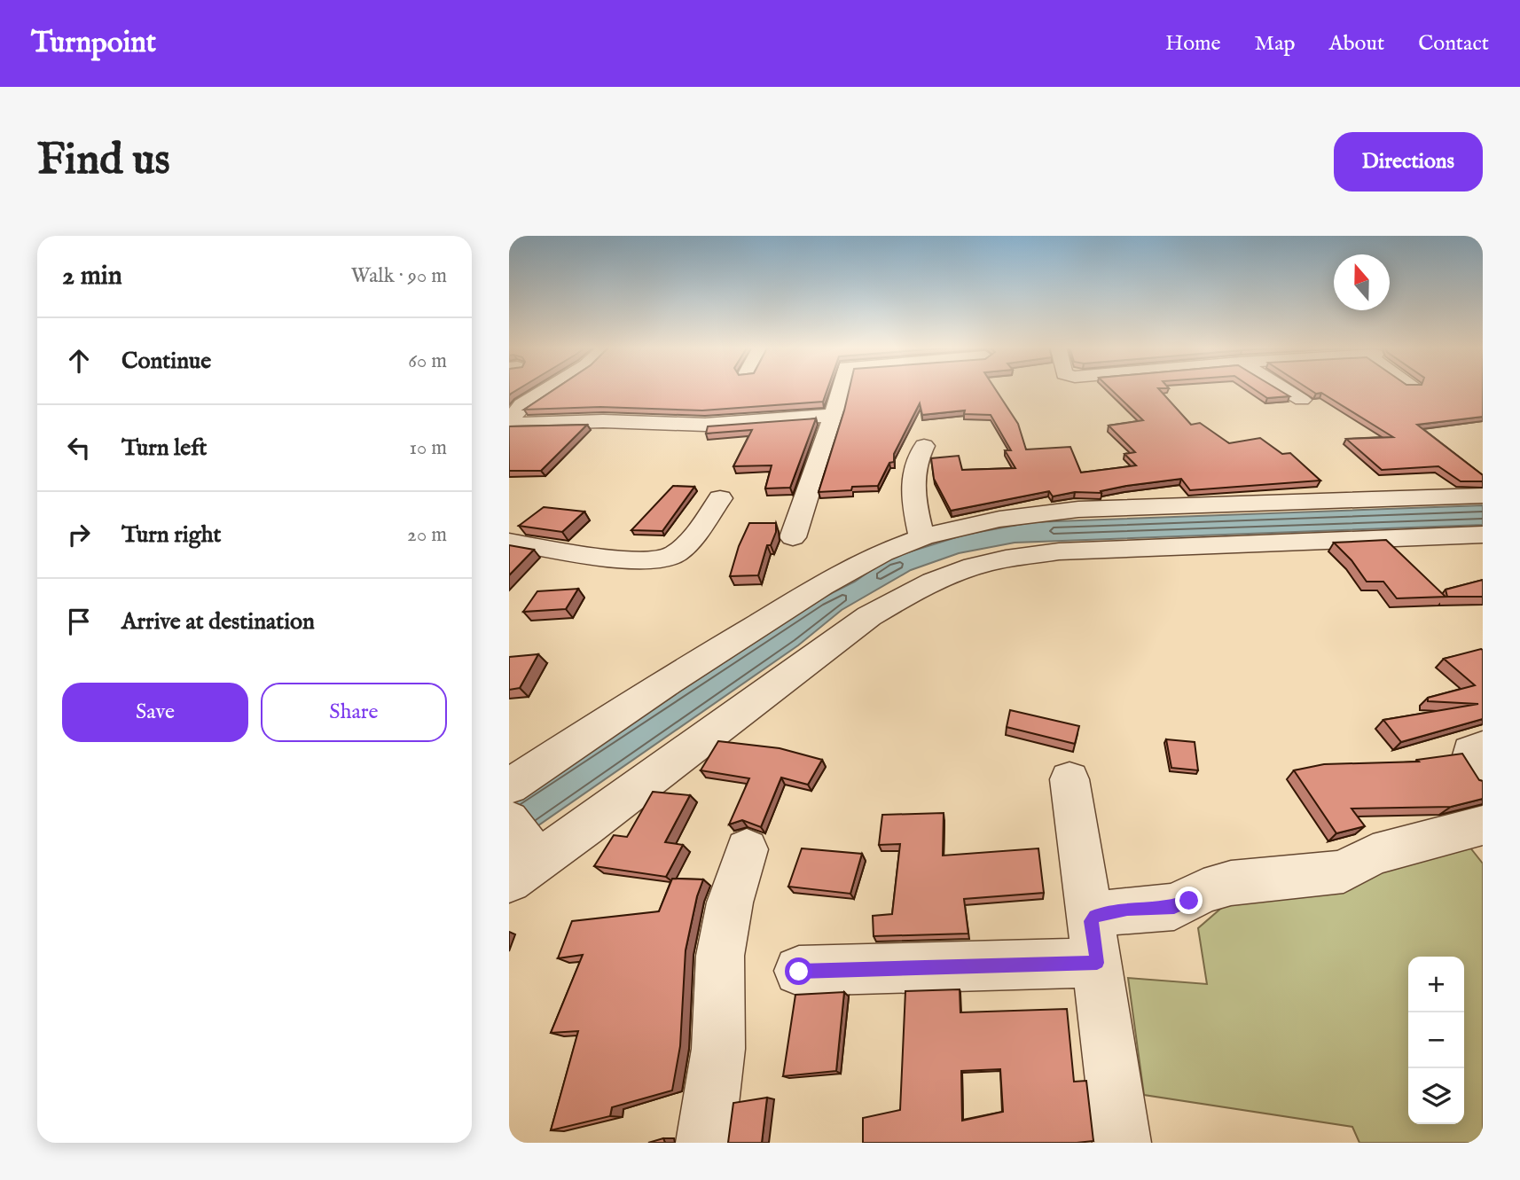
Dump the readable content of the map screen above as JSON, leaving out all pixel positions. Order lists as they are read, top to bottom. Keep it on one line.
{"north":"top","page":{"header":"Turnpoint","nav":["Home","Map","About","Contact"],"buttons":["Directions",["Save","Share"]],"title":"Find us","heading":["2 min","Walk · 90 m"],"list":[["Continue","60 m"],["Turn left","10 m"],["Turn right","20 m"],"Arrive at destination"],"map_buttons":["+","−"]}}
